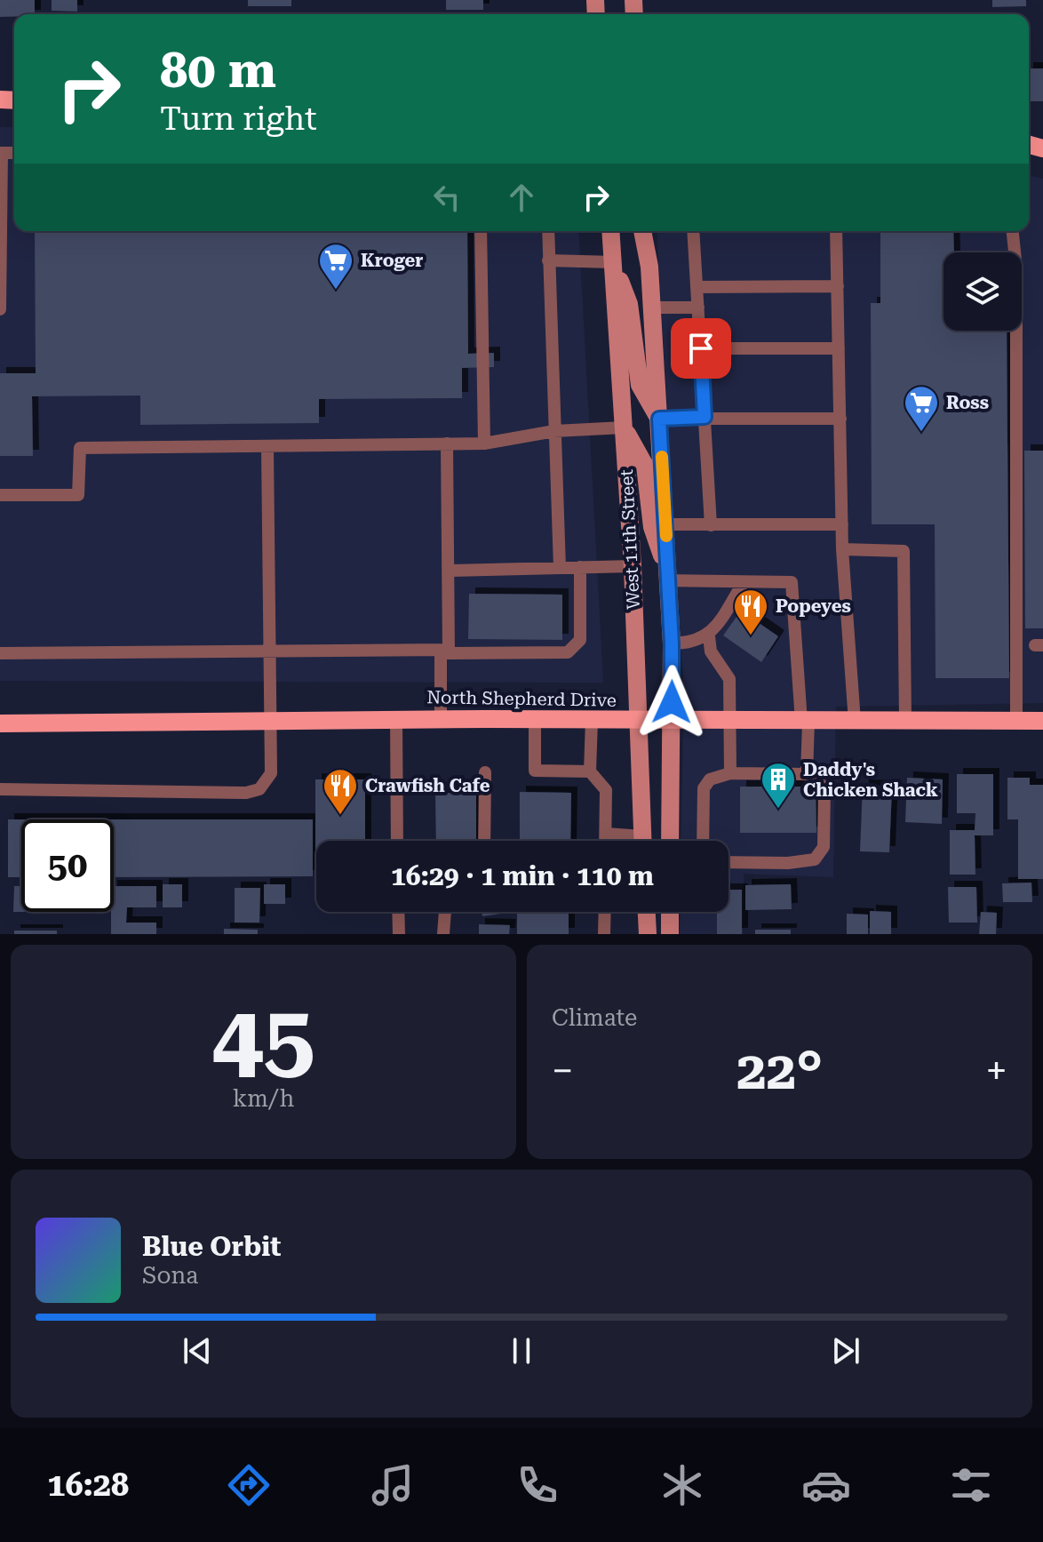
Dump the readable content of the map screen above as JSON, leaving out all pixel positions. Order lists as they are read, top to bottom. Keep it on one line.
{"streets":{"main road":["West 11th Street","North Shepherd Drive"]},"crossings":[["West 11th Street","North Shepherd Drive"]],"places":{"supermarket":["Kroger","Ross"],"restaurant":["Popeyes","Crawfish Cafe"],"building":["Daddy's Chicken Shack"]},"page":{"turn":["80 m","Turn right"],"limit":"50","trip":"16:29 · 1 min · 110 m","tile":[["45","km/h"],"Climate"],"heat":["−","22°","+"],"song":["Blue Orbit","Sona"],"tabs":"16:28"}}
